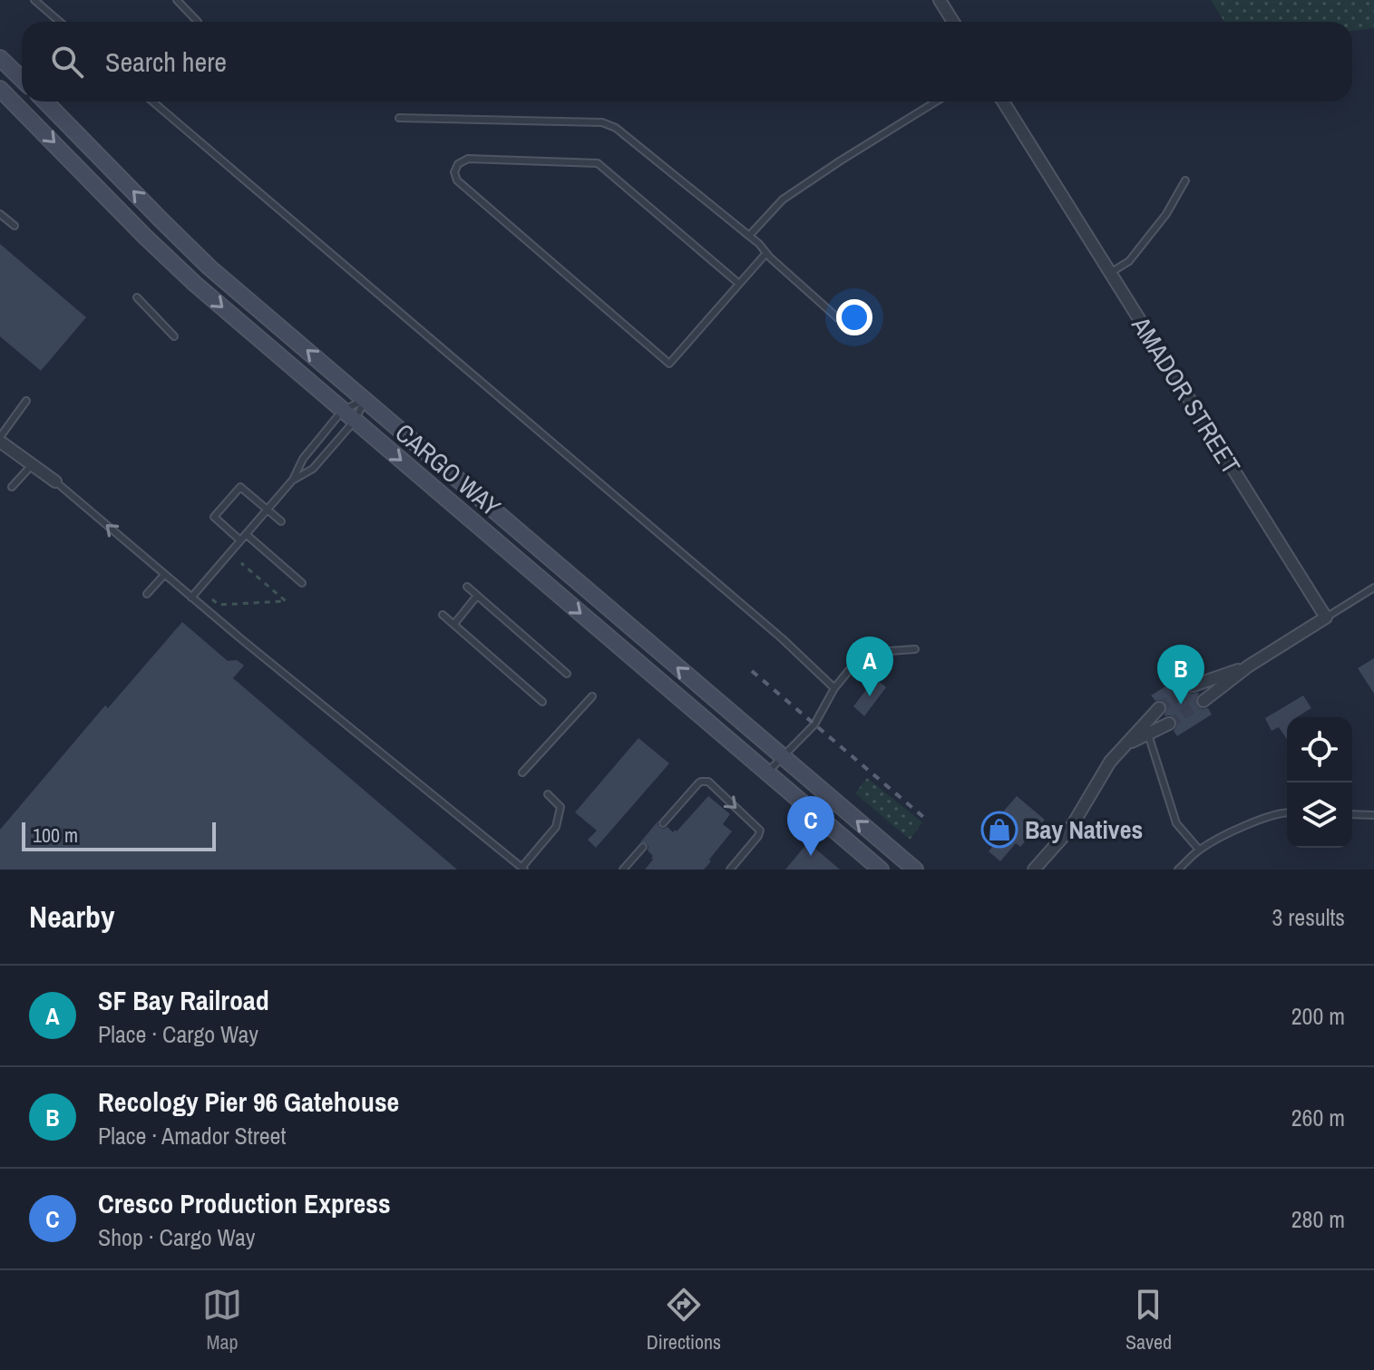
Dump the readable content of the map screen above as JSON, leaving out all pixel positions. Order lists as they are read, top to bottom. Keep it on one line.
{"streets":{"main road":["CARGO WAY"],"street":["AMADOR STREET"]},"places":{"shop":["Bay Natives"]},"scale_bar":"100 m","page":{"search":"Search here","pins":["A","B","C"],"scale":"100 m","heading":["Nearby","3 results"],"list":[{"mark":"A","name":"SF Bay Railroad","note":"Place · Cargo Way","value":"200 m"},{"mark":"B","name":"Recology Pier 96 Gatehouse","note":"Place · Amador Street","value":"260 m"},{"mark":"C","name":"Cresco Production Express","note":"Shop · Cargo Way","value":"280 m"}],"nav":["Map","Directions","Saved"]}}
